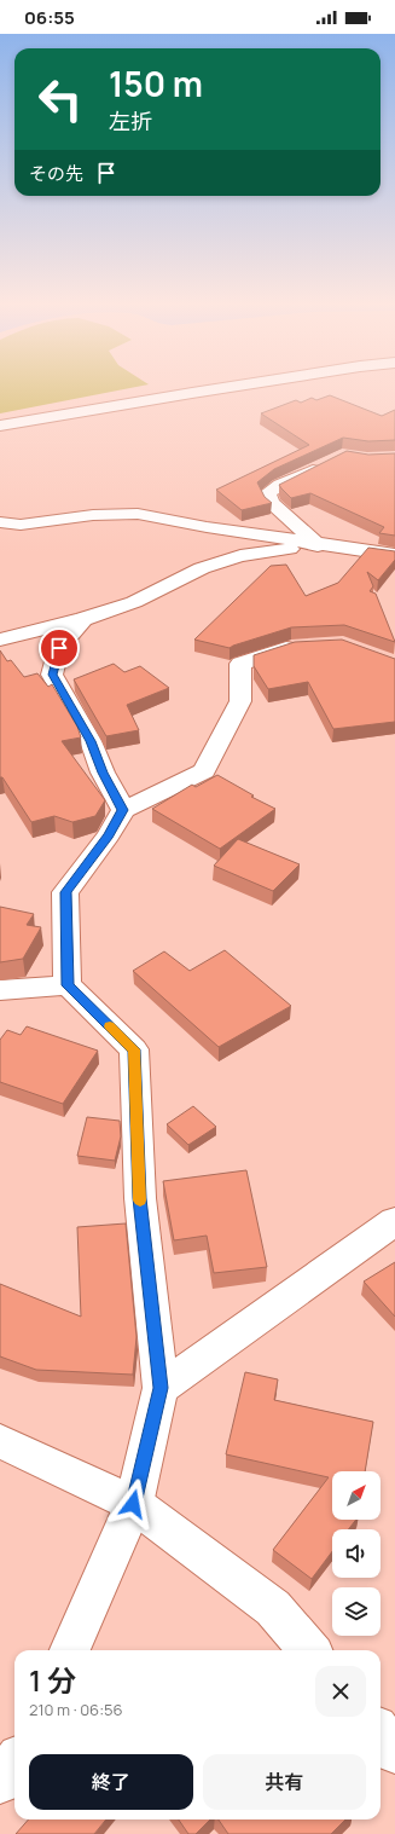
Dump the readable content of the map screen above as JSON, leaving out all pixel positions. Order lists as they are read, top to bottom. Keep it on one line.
{"north":"top right","page":{"status":"06:55","turn":["150 m","左折"],"then":"その先","heading":["1 分","210 m · 06:56"],"buttons":["終了","共有"]}}
